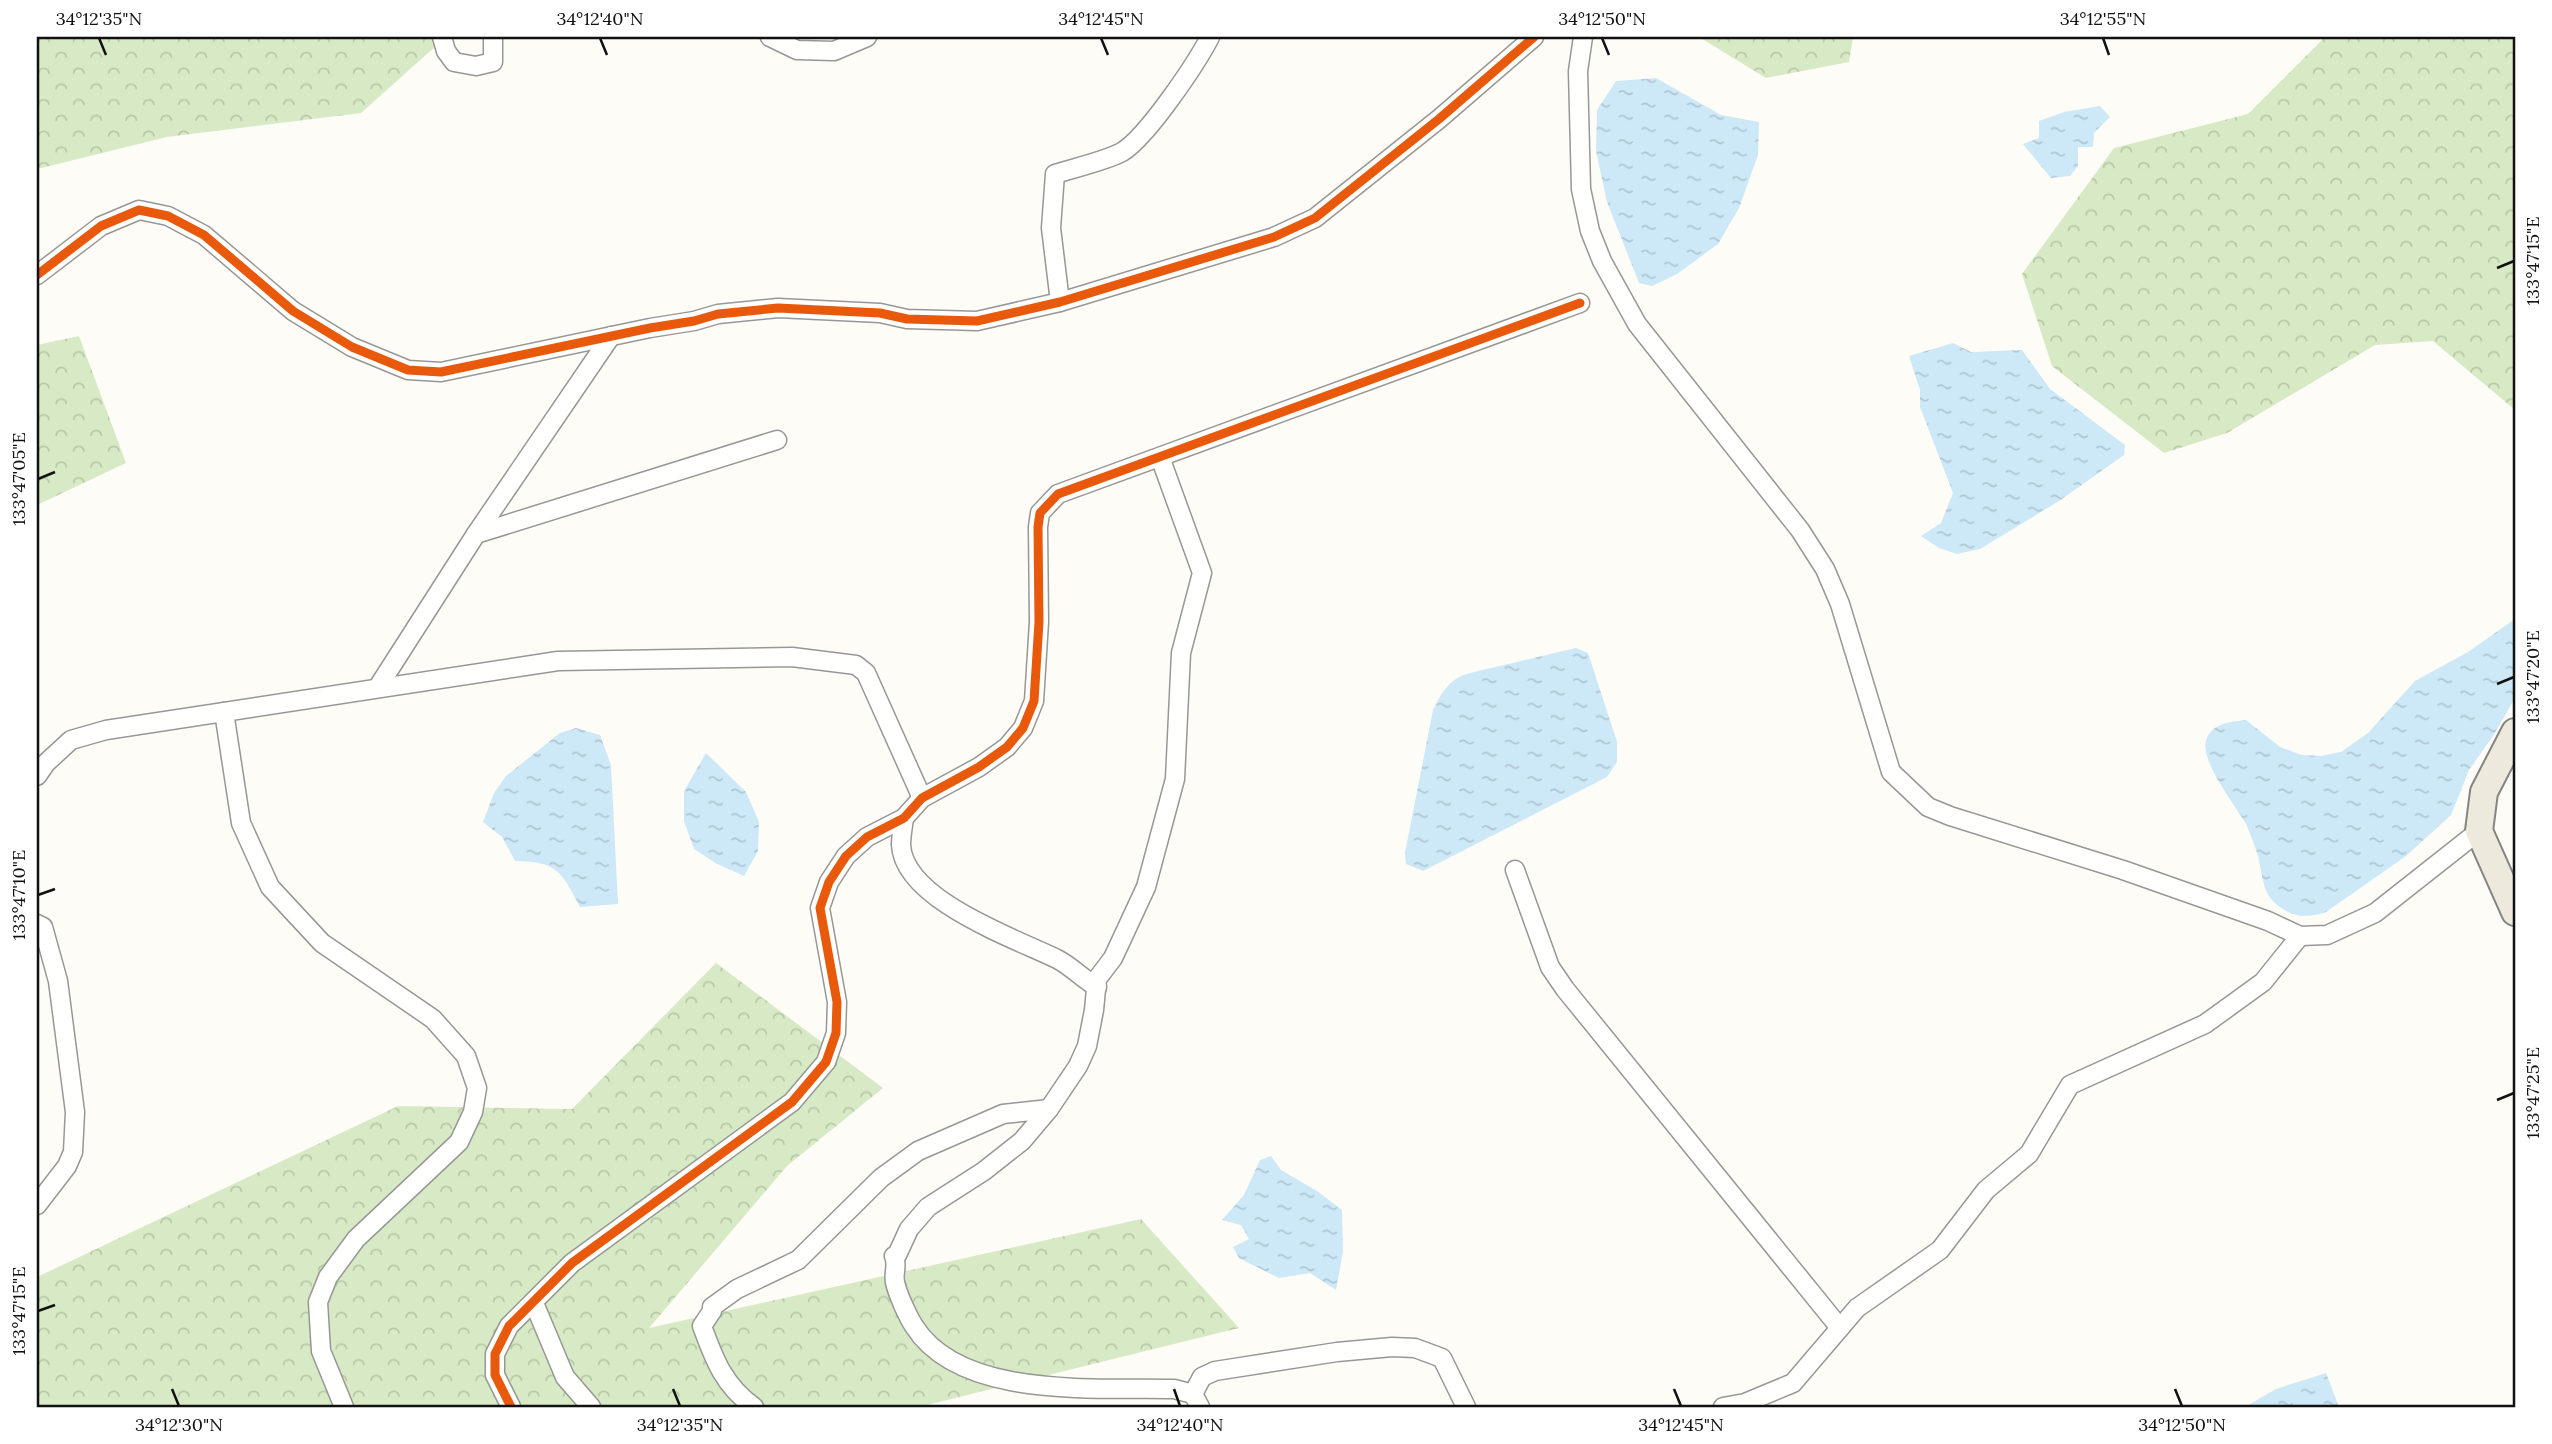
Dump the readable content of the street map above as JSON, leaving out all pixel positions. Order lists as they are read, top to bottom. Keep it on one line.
{"coordinates":["34°12'35\"N","34°12'40\"N","34°12'45\"N","34°12'50\"N","34°12'55\"N","133°47'15\"E","133°47'05\"E","133°47'20\"E","133°47'10\"E","133°47'25\"E","34°12'30\"N"]}
